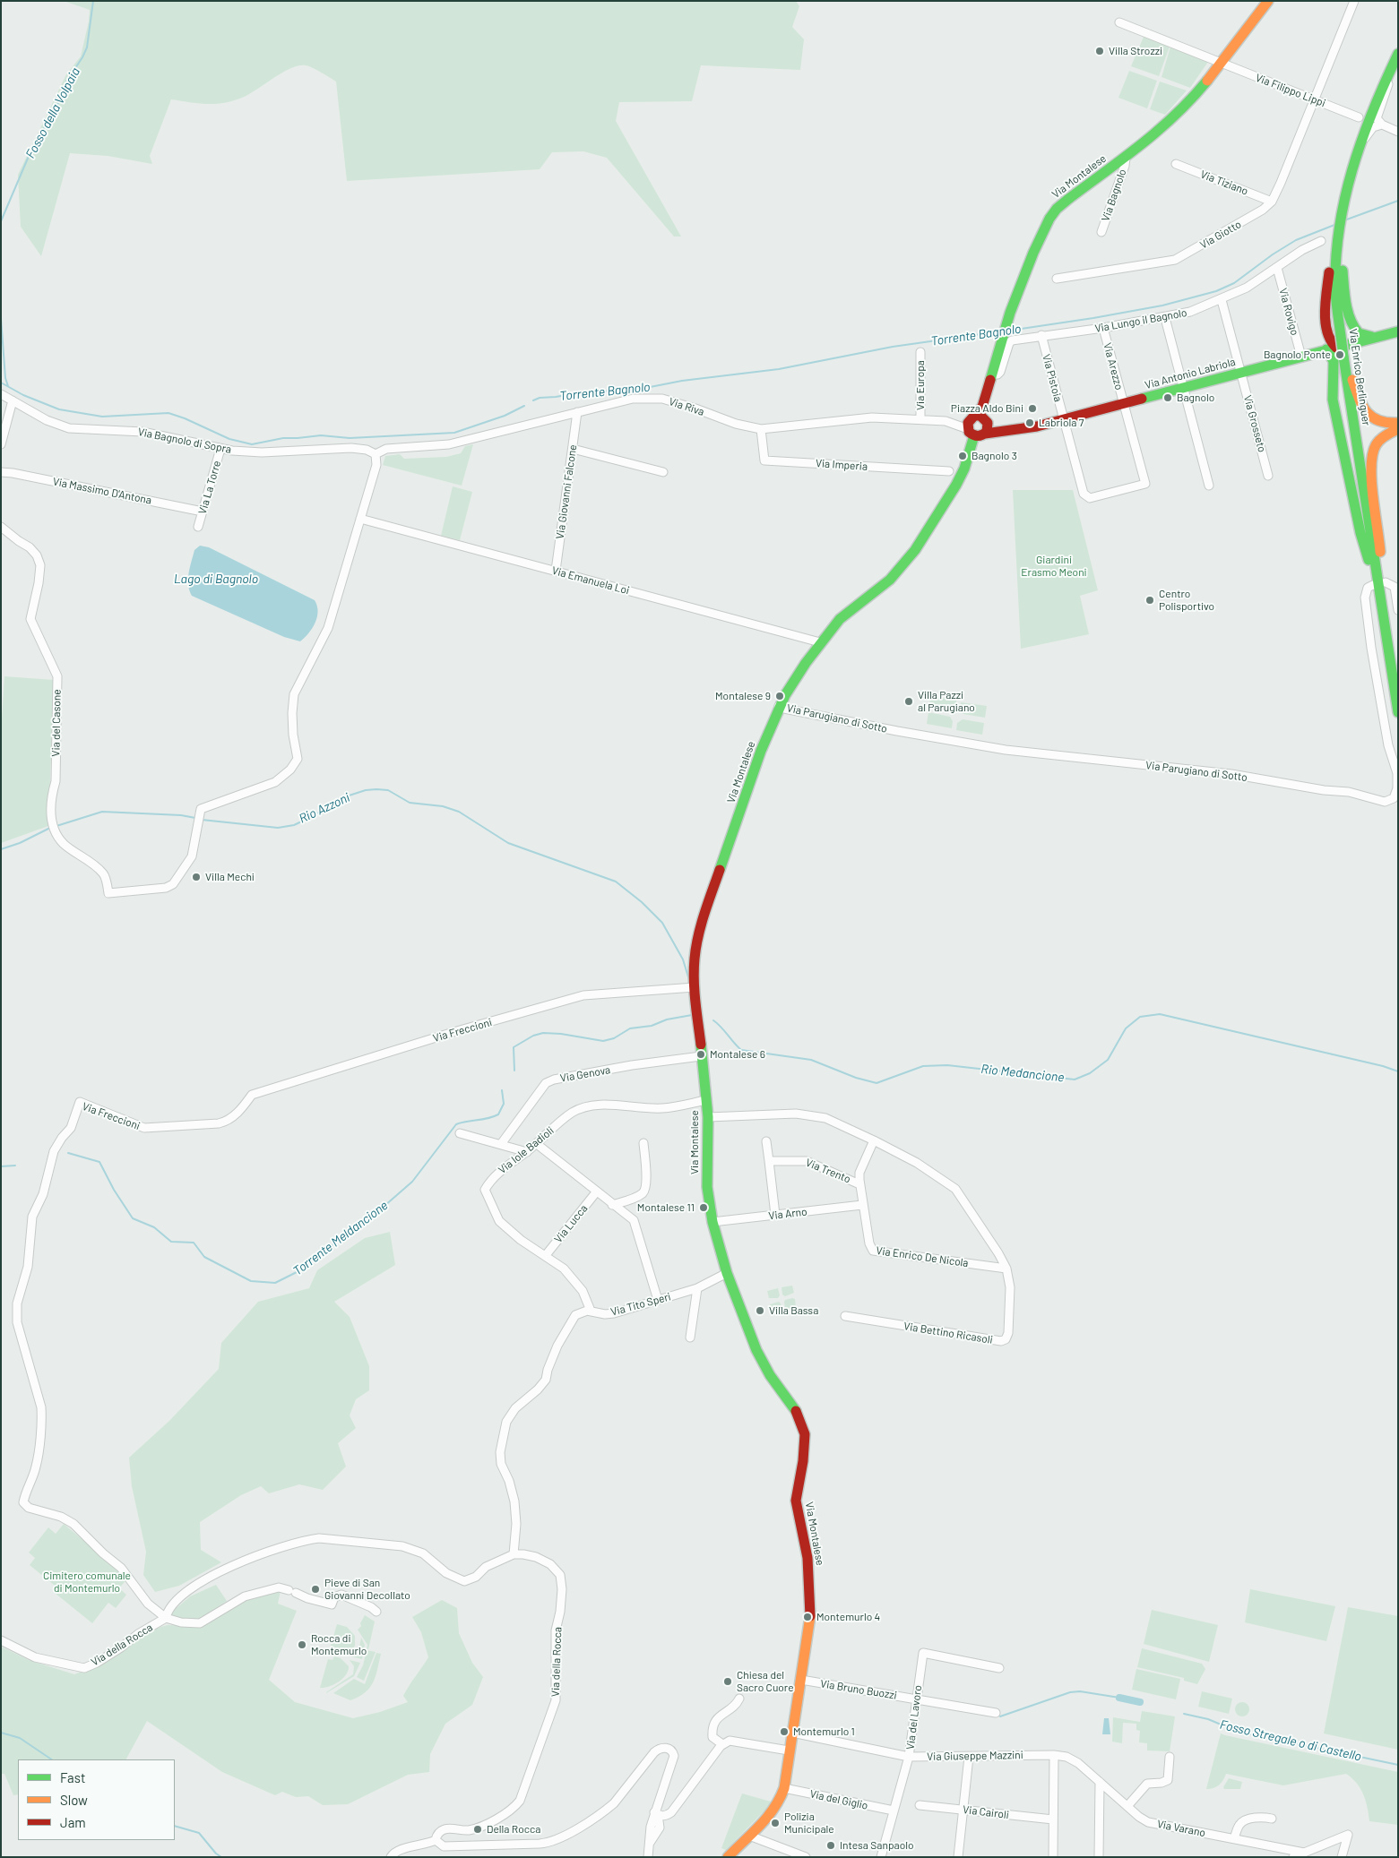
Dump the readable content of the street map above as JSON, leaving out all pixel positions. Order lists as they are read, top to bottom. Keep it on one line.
{"streets":{"street":["Via Filippo Lippi","Via Montalese","Via Tiziano","Via Bagnolo","Via Giotto","Via Rovigo","Via Lungo il Bagnolo","Via Arezzo","Via Antonio Labriola","Via Enrico Berlinguer","Via Pistoia","Via Europa","Via Riva","Via Grosseto","Via Bagnolo di Sopra","Via Imperia","Via La Torre","Via Massimo D'Antona","Via Giovanni Falcone","Via Emanuela Loi","Via Parugiano di Sotto","Via del Casone","Via Freccioni","Via Genova","Via Iole Badioli","Via Trento","Via Arno","Via Lucca","Via Enrico De Nicola","Via Tito Speri","Via Bettino Ricasoli","Via della Rocca","Via Bruno Buozzi","Via del Lavoro","Via Giuseppe Mazzini","Via del Giglio","Via Cairoli","Via Varano"]},"crossings":[["Via Filippo Lippi","Via Montalese"],["Via Filippo Lippi","Via Giotto"],["Via Montalese","Via Bagnolo"],["Via Montalese","Via Lungo il Bagnolo"],["Via Montalese","Via Riva"],["Via Montalese","Via Emanuela Loi"],["Via Montalese","Via Parugiano di Sotto"],["Via Montalese","Via Freccioni"],["Via Montalese","Via Genova"],["Via Montalese","Via Iole Badioli"],["Via Montalese","Via Arno"],["Via Montalese","Via Tito Speri"],["Via Montalese","Via Bruno Buozzi"],["Via Montalese","Via Giuseppe Mazzini"],["Via Montalese","Via del Giglio"],["Via Tiziano","Via Giotto"],["Via Rovigo","Via Lungo il Bagnolo"],["Via Rovigo","Via Antonio Labriola"],["Via Lungo il Bagnolo","Via Arezzo"],["Via Lungo il Bagnolo","Via Pistoia"],["Via Lungo il Bagnolo","Via Grosseto"],["Via Arezzo","Via Antonio Labriola"],["Via Arezzo","Via Pistoia"],["Via Antonio Labriola","Via Pistoia"],["Via Antonio Labriola","Via Grosseto"],["Via Enrico Berlinguer","Via Parugiano di Sotto"],["Via Europa","Via Riva"],["Via Riva","Via Bagnolo di Sopra"],["Via Riva","Via Imperia"],["Via Riva","Via Giovanni Falcone"],["Via Bagnolo di Sopra","Via La Torre"],["Via La Torre","Via Massimo D'Antona"],["Via Giovanni Falcone","Via Emanuela Loi"],["Via Emanuela Loi","Via del Casone"],["Via Freccioni","Via della Rocca"],["Via Iole Badioli","Via Lucca"],["Via Iole Badioli","Via Tito Speri"],["Via Trento","Via Enrico De Nicola"],["Via Arno","Via Enrico De Nicola"],["Via Enrico De Nicola","Via Bettino Ricasoli"],["Via Bruno Buozzi","Via del Lavoro"],["Via del Lavoro","Via Giuseppe Mazzini"],["Via del Lavoro","Via del Giglio"],["Via Giuseppe Mazzini","Via Varano"]],"water":["Fosso della Volpaia","Torrente Bagnolo","Lago di Bagnolo","Rio Azzoni","Rio Medancione","Torrente Meldancione","Fosso Stregale o di Castello"],"parks":["Giardini Erasmo Meoni","Cimitero comunale di Montemurlo"],"places":["Villa Strozzi","Bagnolo Ponte","Bagnolo","Piazza Aldo Bini","Labriola 7","Bagnolo 3","Centro Polisportivo","Montalese 9","Villa Pazzi al Parugiano","Villa Mechi","Montalese 6","Montalese 11","Villa Bassa","Pieve di San Giovanni Decollato","Montemurlo 4","Rocca di Montemurlo","Chiesa del Sacro Cuore","Montemurlo 1","Polizia Municipale","Della Rocca","Intesa Sanpaolo"],"legend":["Fast","Slow","Jam"]}
